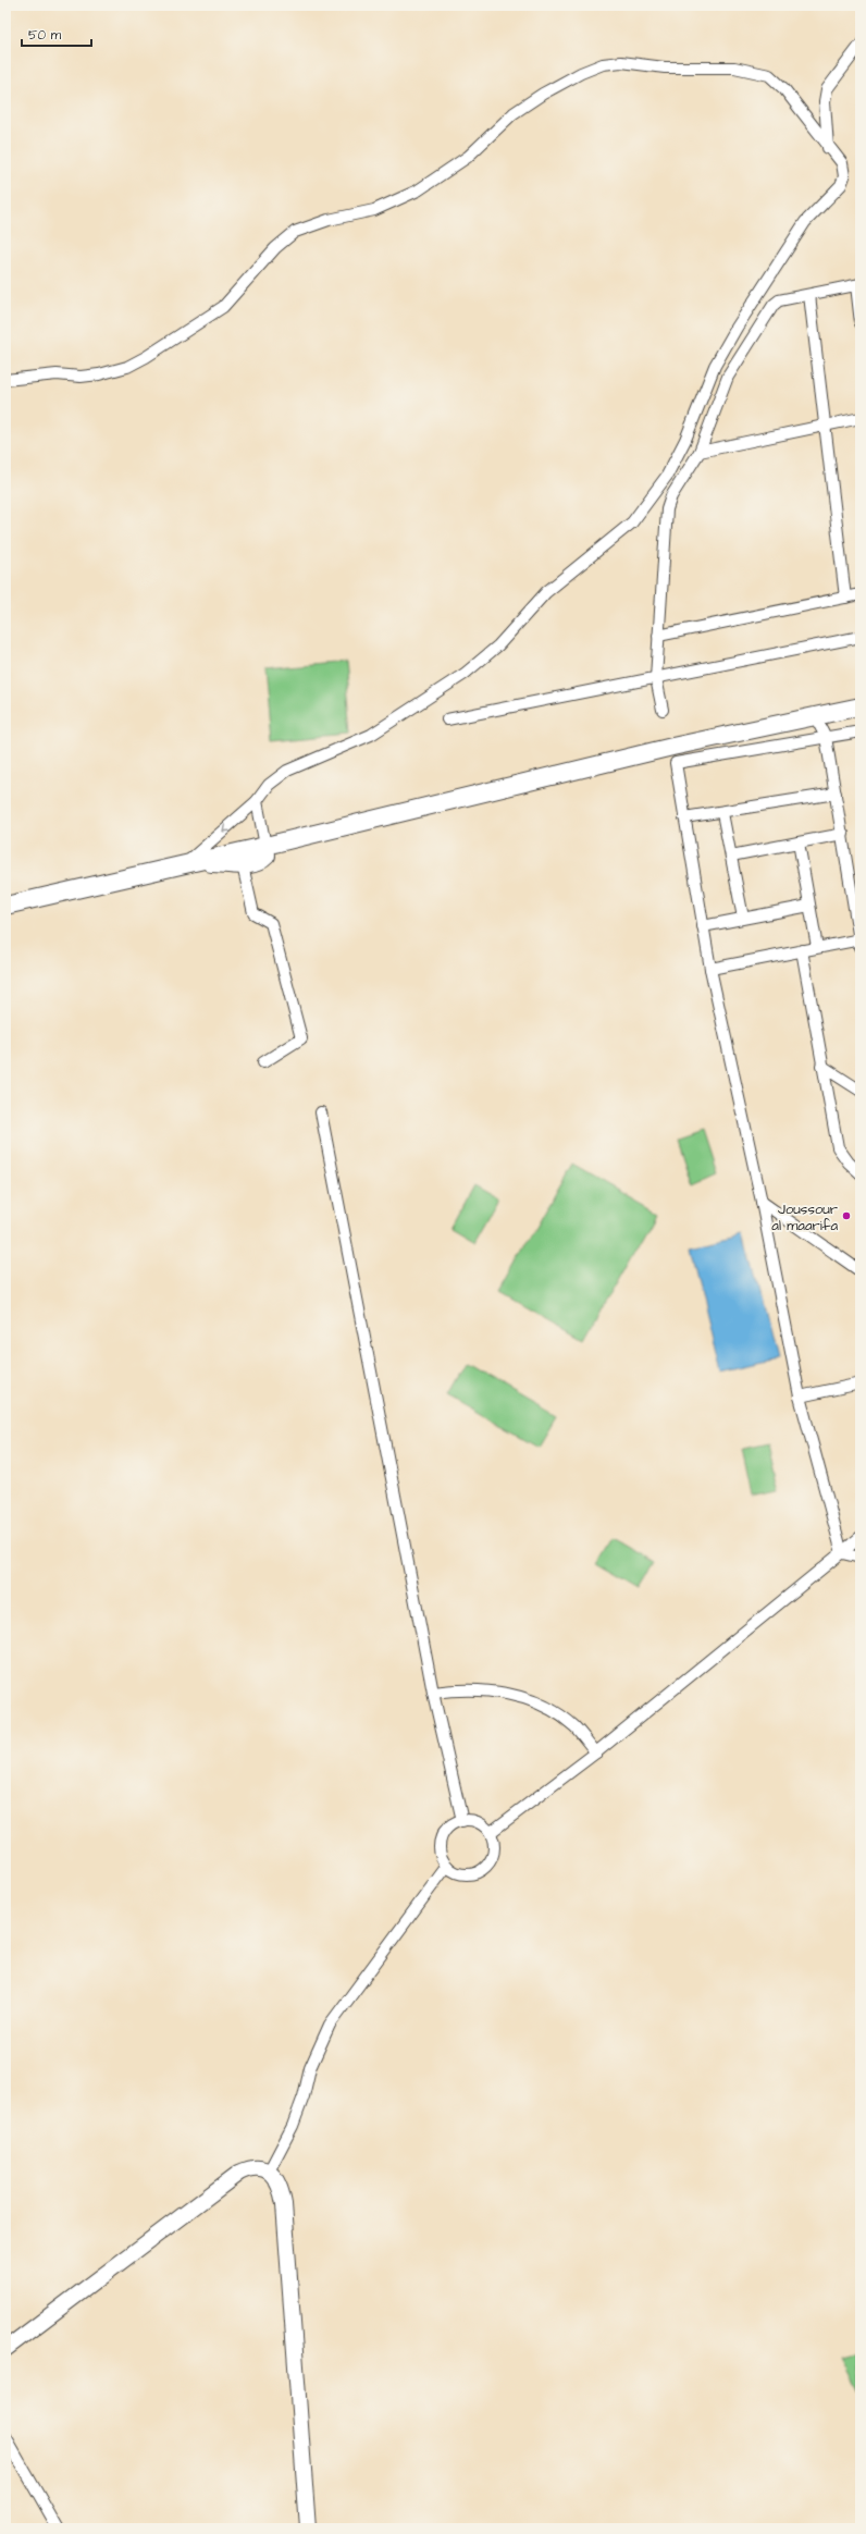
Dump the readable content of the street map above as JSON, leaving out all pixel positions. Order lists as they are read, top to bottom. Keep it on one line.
{"places":["Joussour al maarifa"],"scale_bar":"50 m"}
